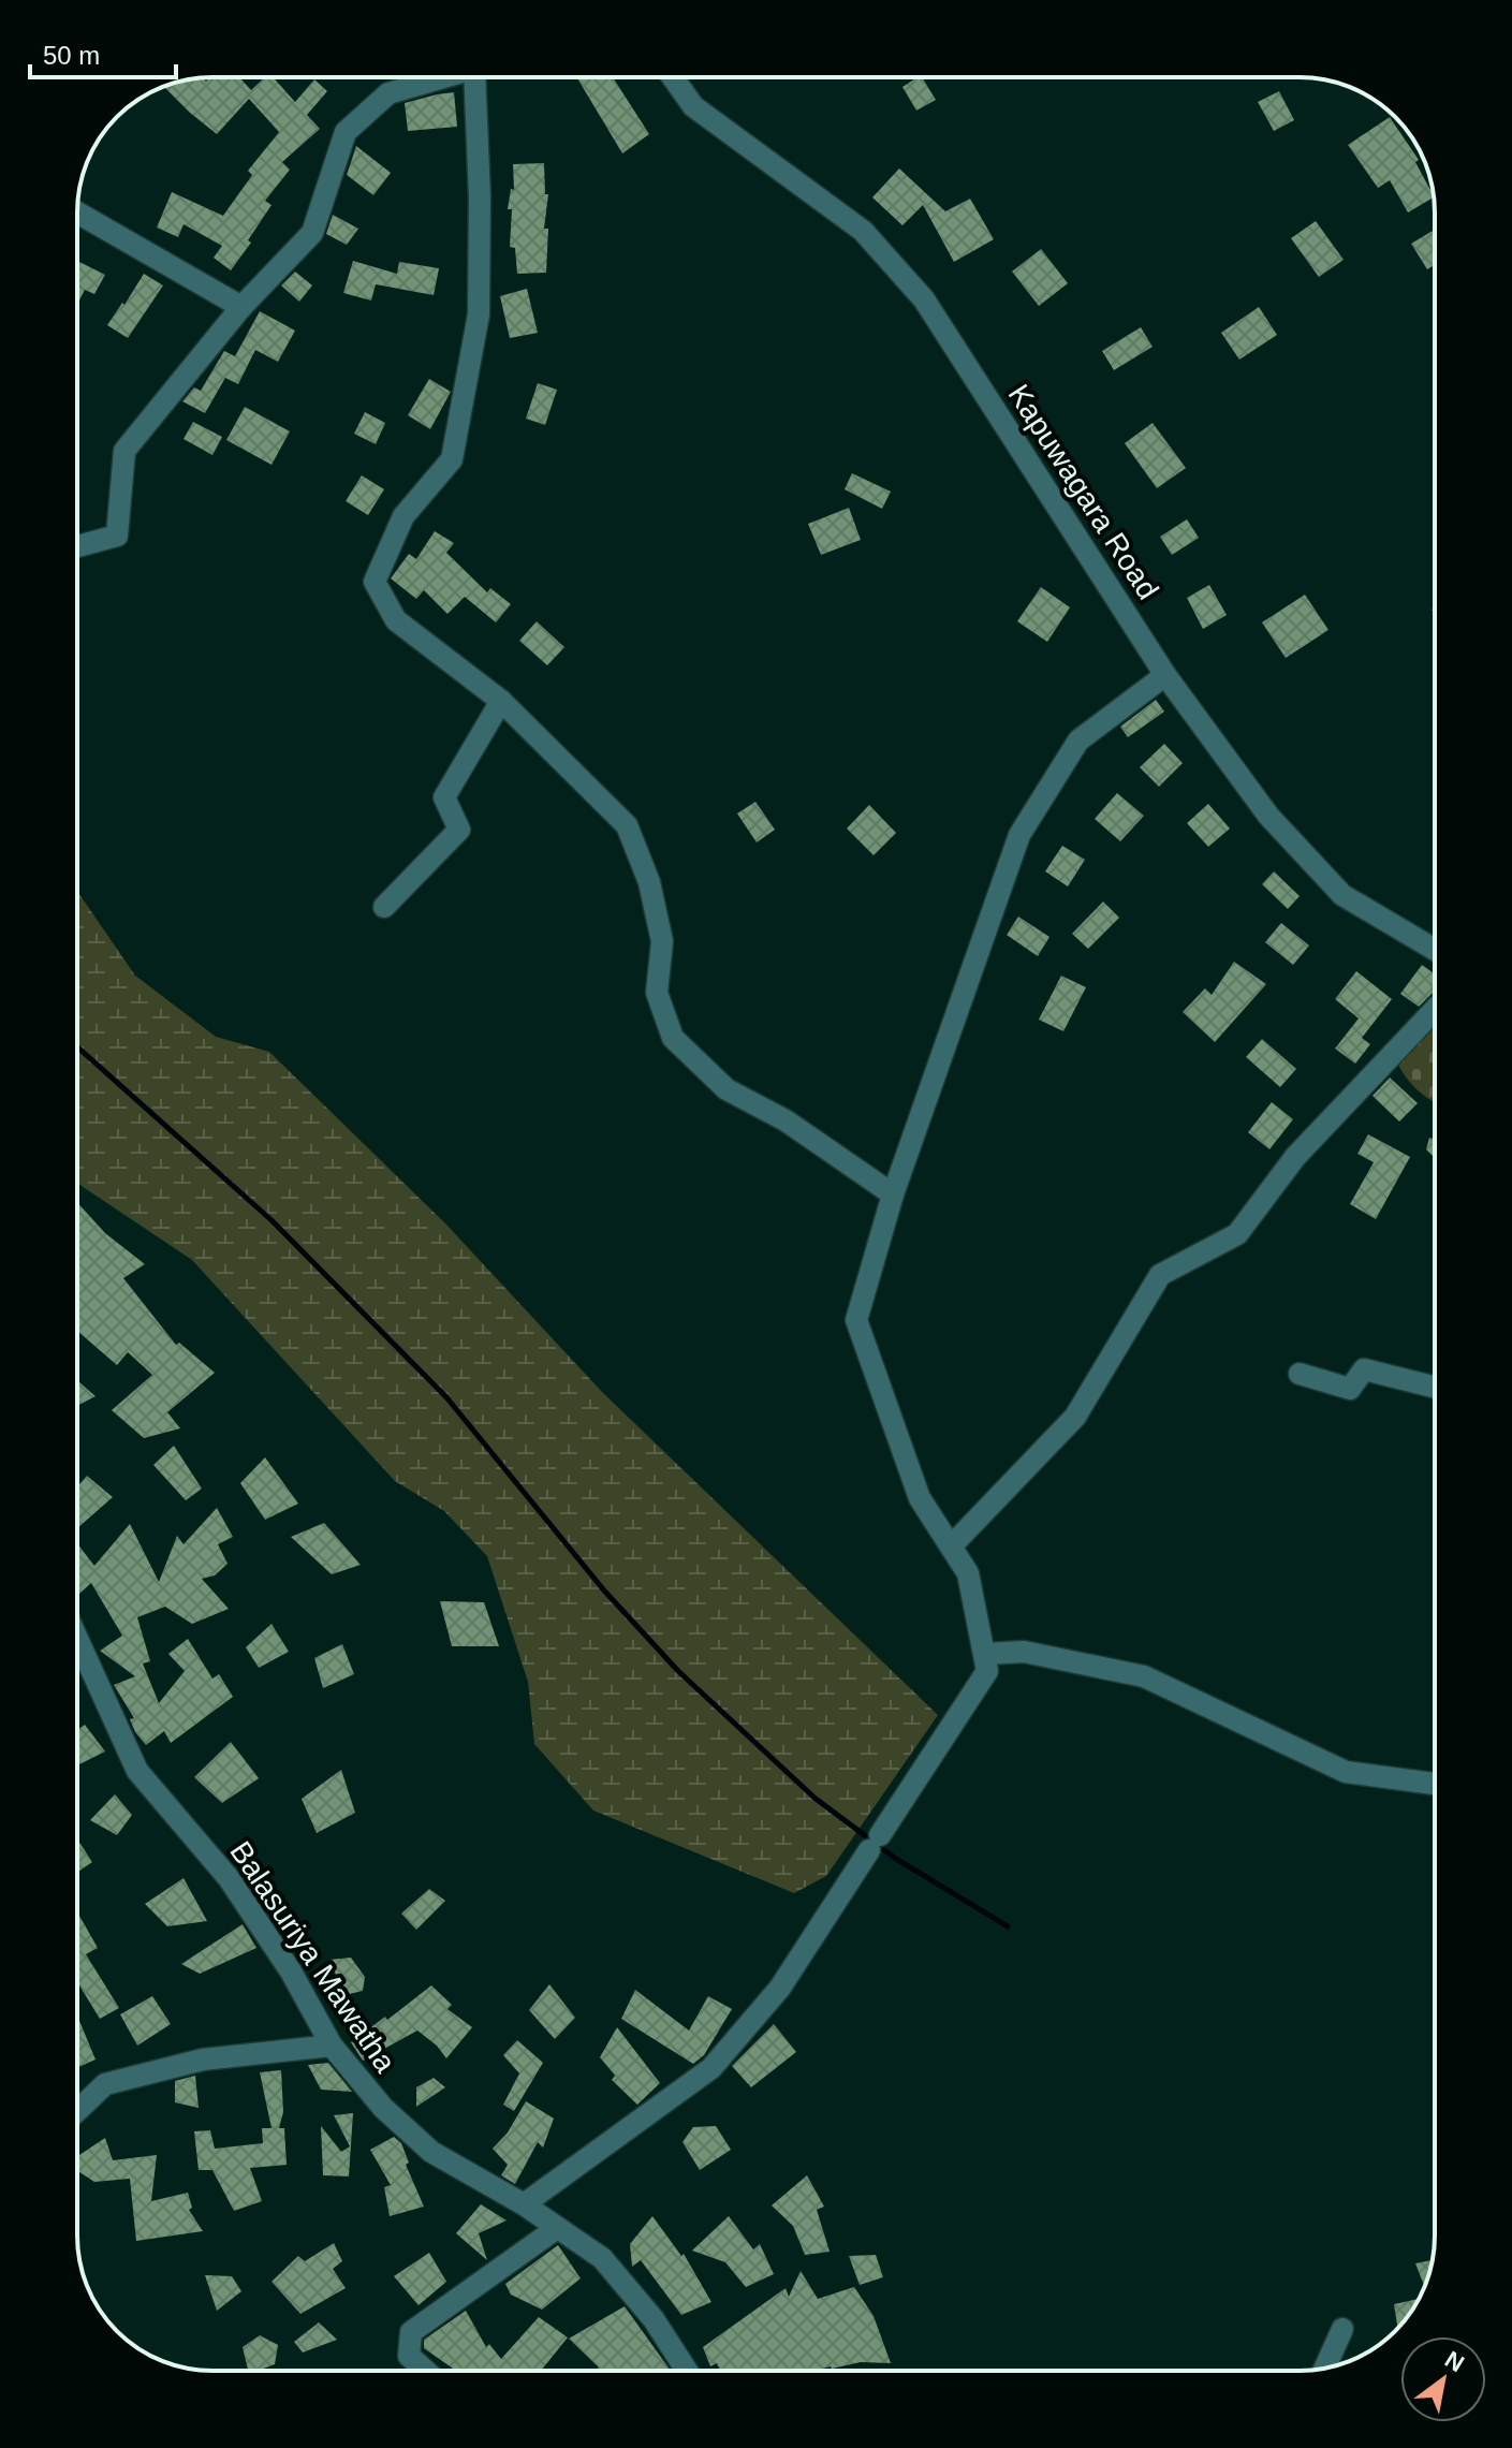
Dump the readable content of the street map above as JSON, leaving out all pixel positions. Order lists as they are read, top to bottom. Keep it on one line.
{"streets":{"street":["Kapuwagara Road","Balasuriya Mawatha"]},"scale_bar":"50 m","north":"top right"}
